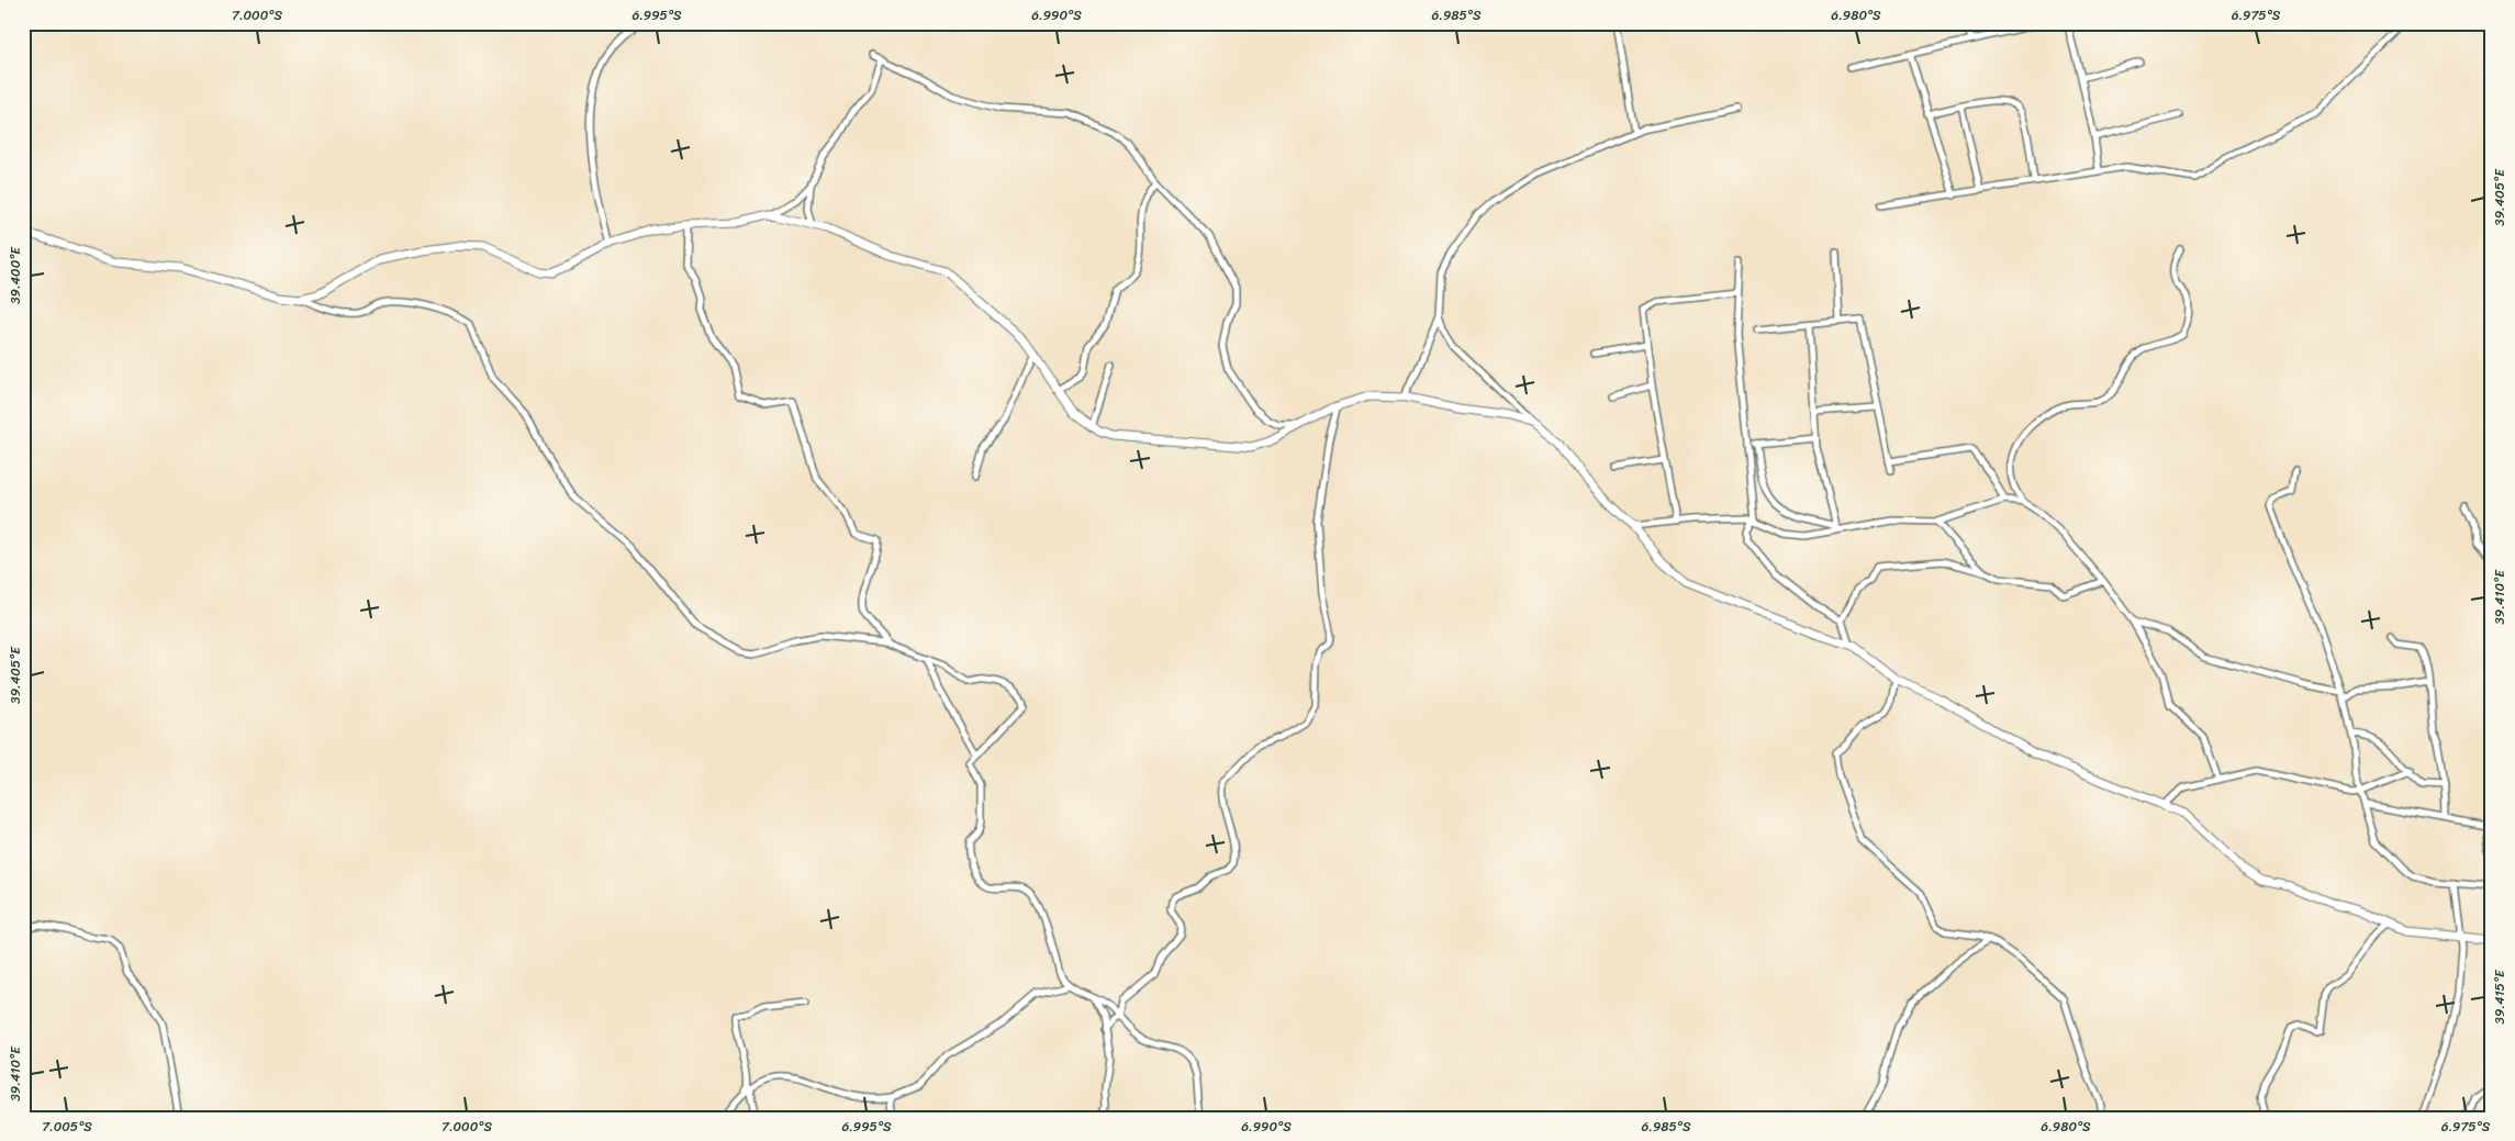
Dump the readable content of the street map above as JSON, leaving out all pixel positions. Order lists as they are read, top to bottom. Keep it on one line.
{"coordinates":["7.000°S","6.995°S","6.990°S","6.985°S","6.980°S","6.975°S","39.405°E","39.400°E","39.410°E","39.415°E","7.005°S"]}
